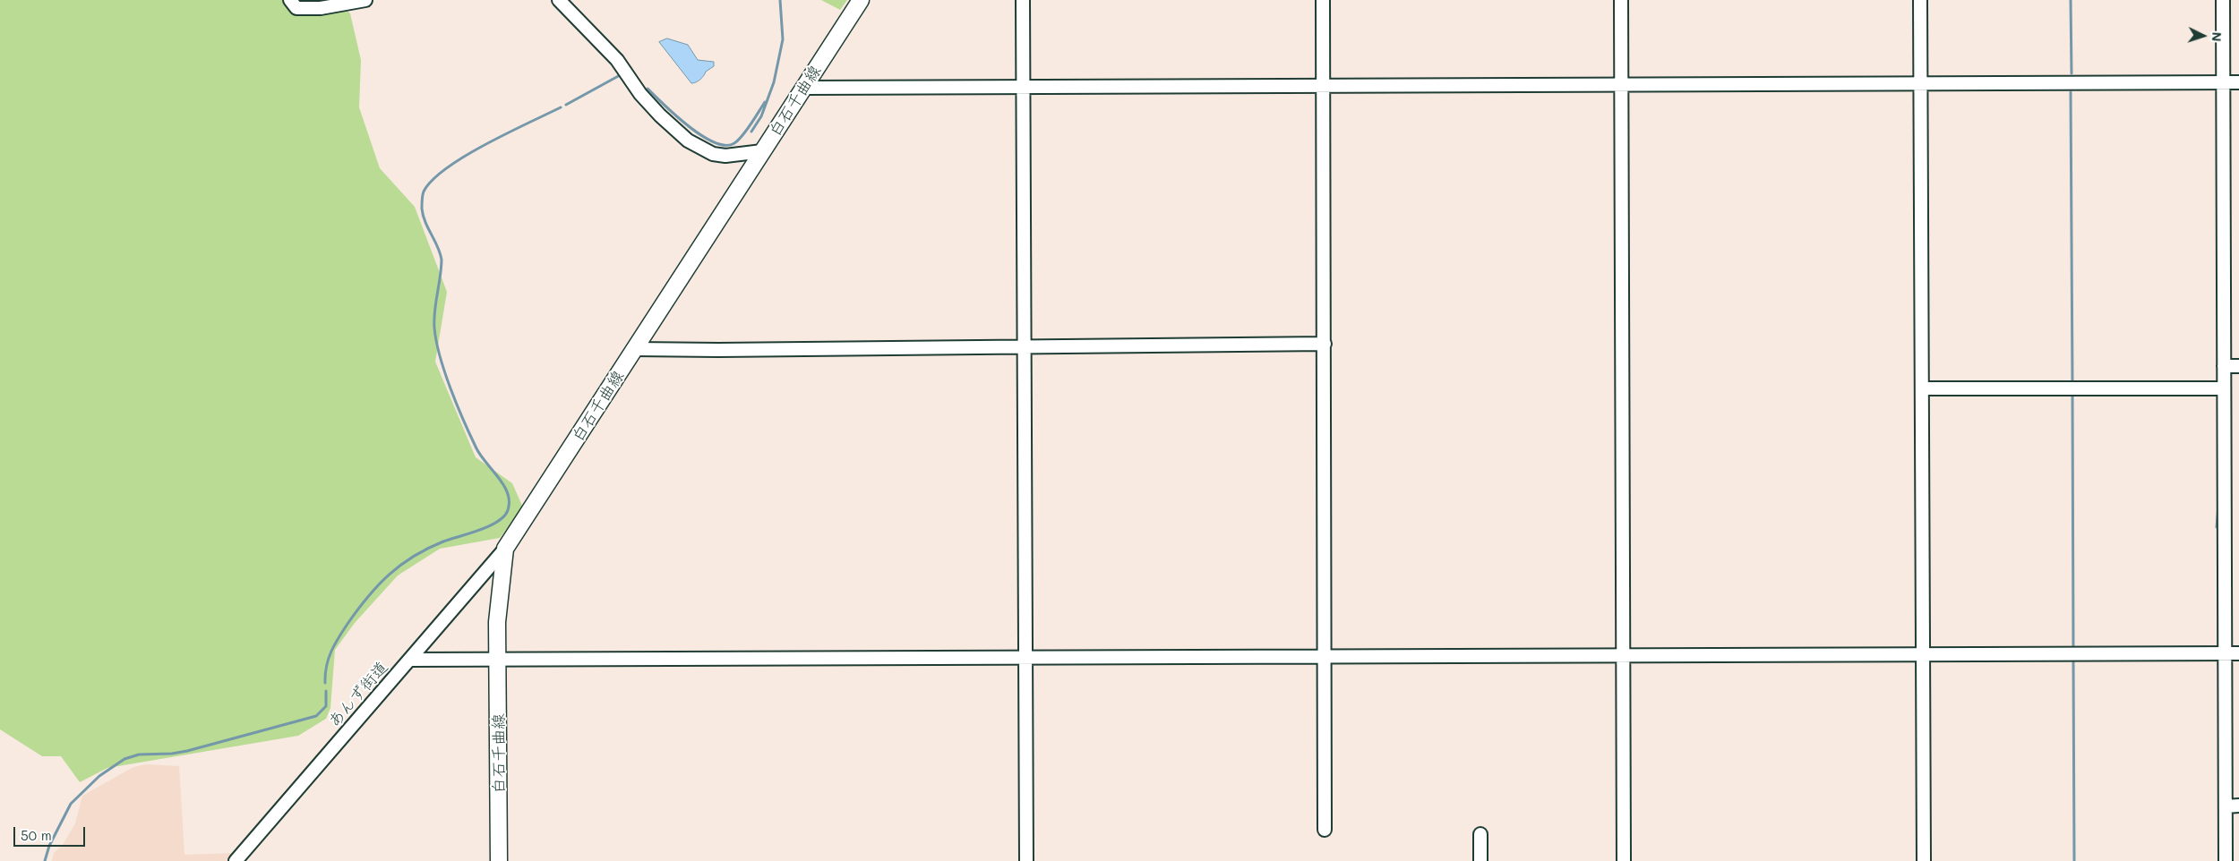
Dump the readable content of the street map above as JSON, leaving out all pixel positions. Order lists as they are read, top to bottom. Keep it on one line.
{"streets":{"main road":["白石千曲線"],"street":["あんず街道"]},"crossings":[["白石千曲線","あんず街道"]],"scale_bar":"50 m","north":"right"}
